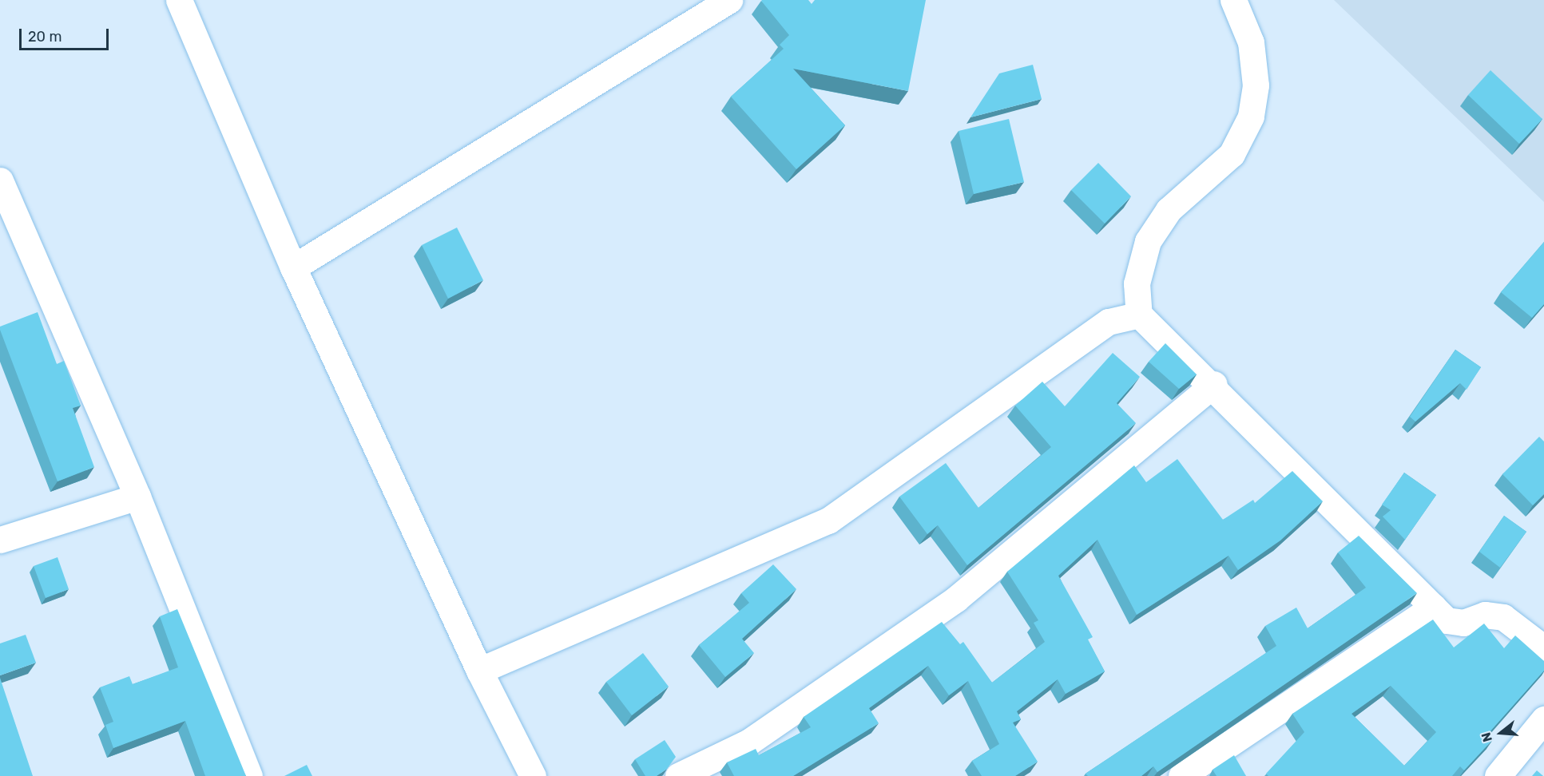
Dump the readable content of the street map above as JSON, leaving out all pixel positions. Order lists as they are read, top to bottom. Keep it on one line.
{"scale_bar":"20 m","north":"left"}
